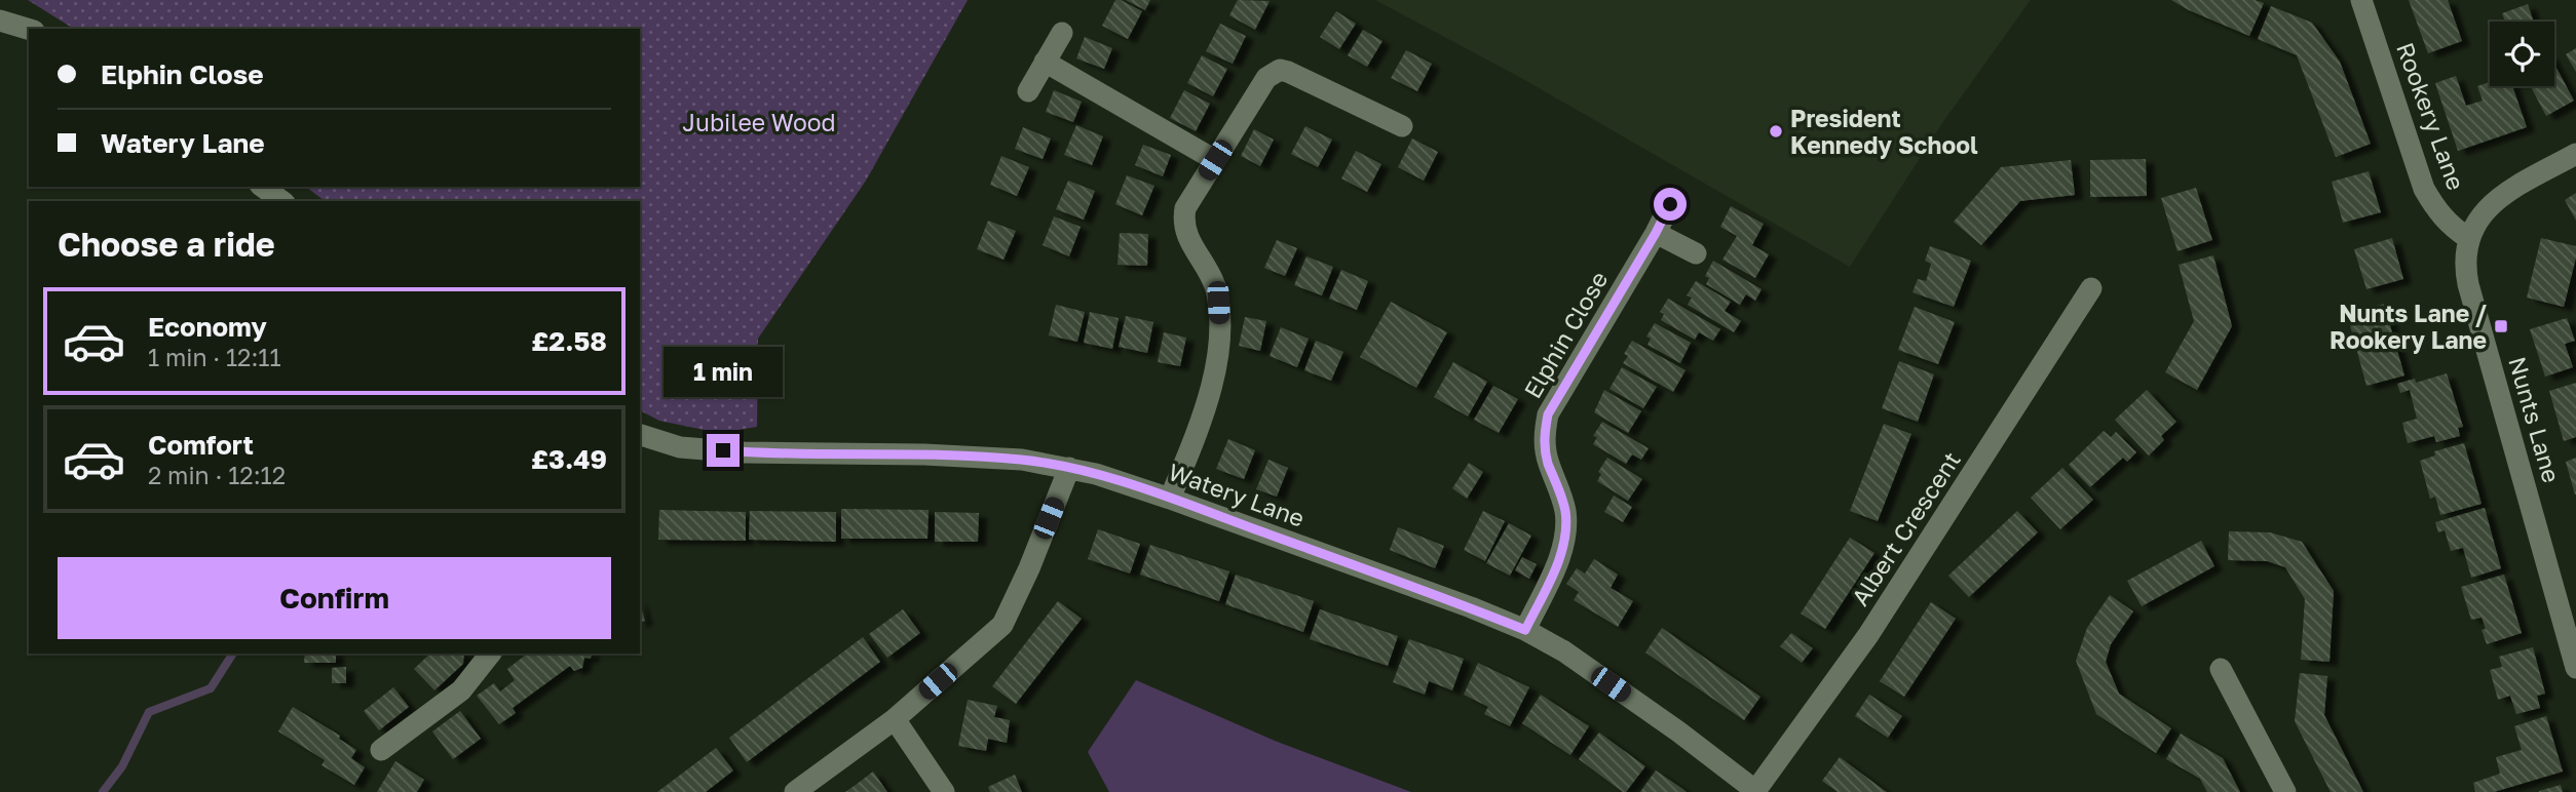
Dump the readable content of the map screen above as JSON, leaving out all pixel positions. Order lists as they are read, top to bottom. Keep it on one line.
{"streets":{"street":["Rookery Lane","Elphin Close","Nunts Lane","Watery Lane","Albert Crescent"]},"crossings":[["Rookery Lane","Nunts Lane"],["Elphin Close","Watery Lane"],["Watery Lane","Albert Crescent"]],"parks":["Jubilee Wood"],"places":{"other":["President Kennedy School"],"transit":["Nunts Lane / Rookery Lane"]},"page":{"banner":["Elphin Close","Watery Lane"],"heading":"Choose a ride","list":[{"name":"Economy","note":"1 min · 12:11","value":"£2.58"},{"name":"Comfort","note":"2 min · 12:12","value":"£3.49"}],"bubble":"1 min","buttons":"Confirm"}}
